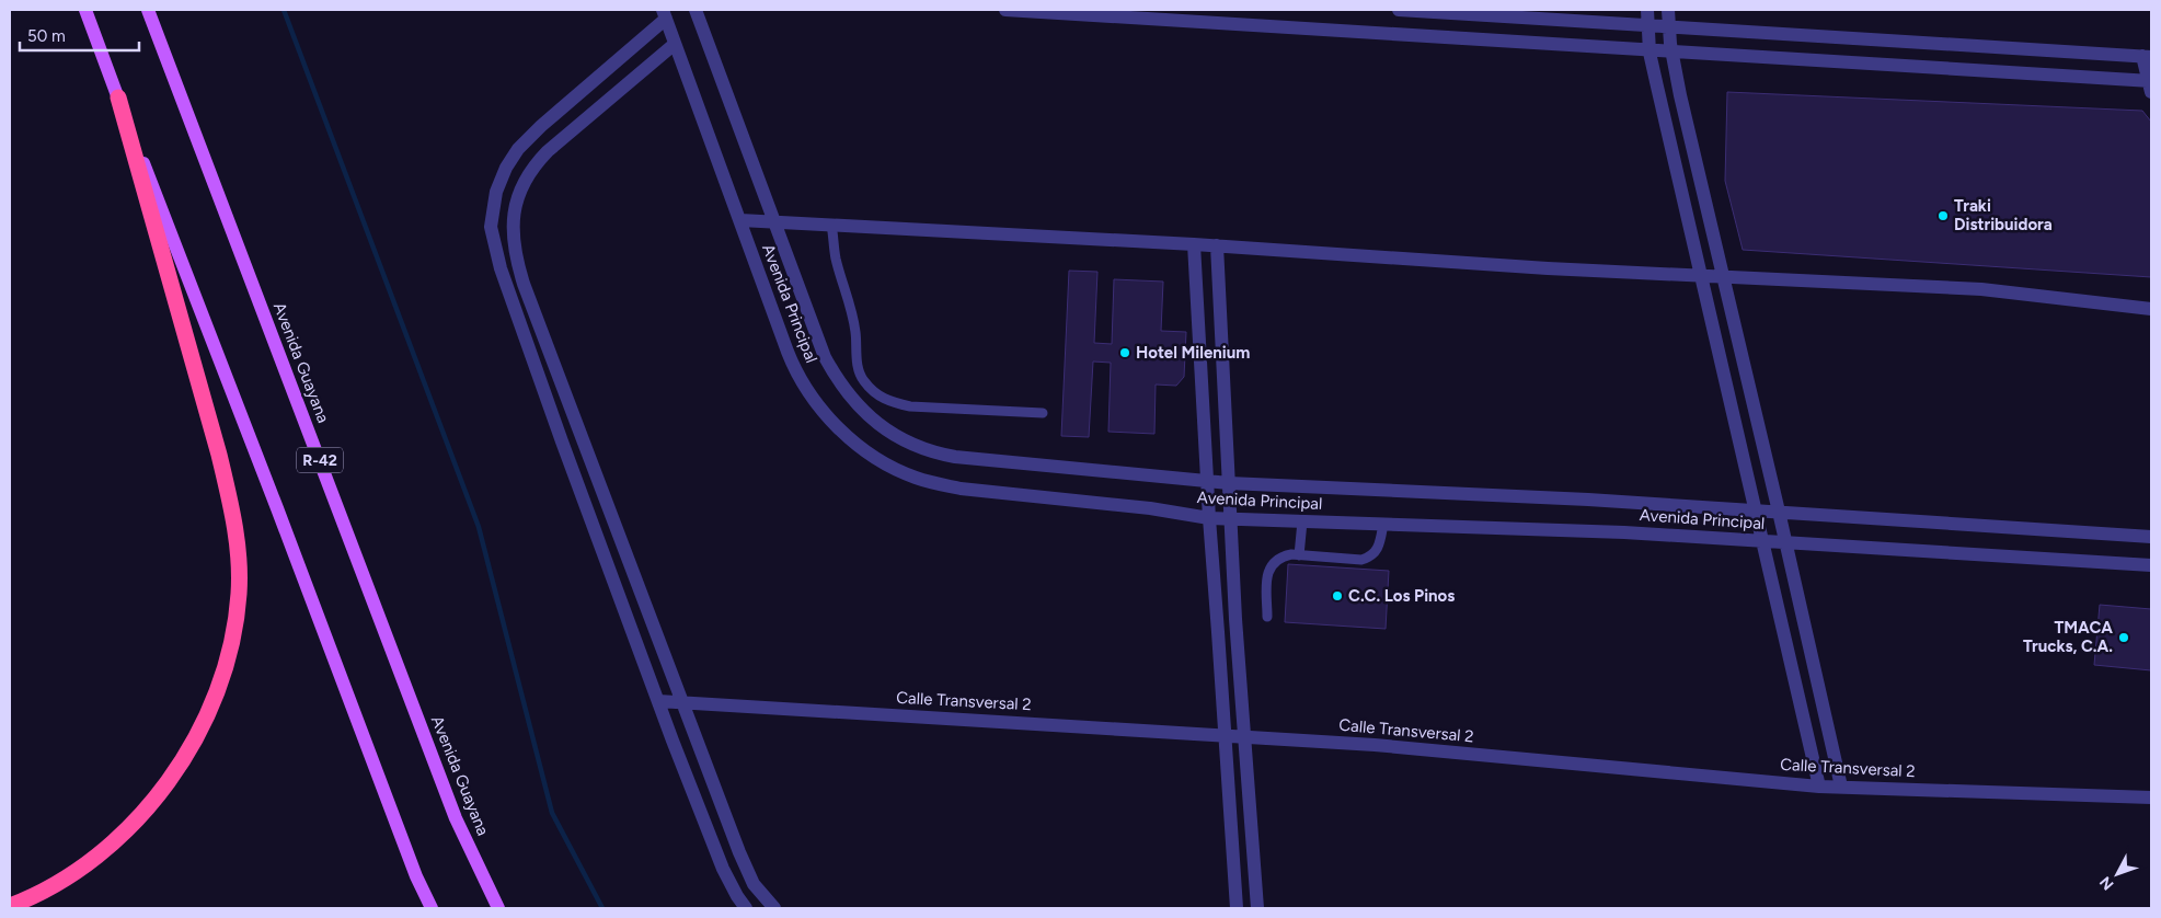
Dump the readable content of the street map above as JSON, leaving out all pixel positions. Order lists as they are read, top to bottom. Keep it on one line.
{"streets":{"main road":["Avenida Guayana","R-42"],"street":["Avenida Principal","Calle Transversal 2"]},"places":["Traki Distribuidora","Hotel Milenium","C.C. Los Pinos","TMACA Trucks, C.A."],"scale_bar":"50 m","north":"bottom left"}
